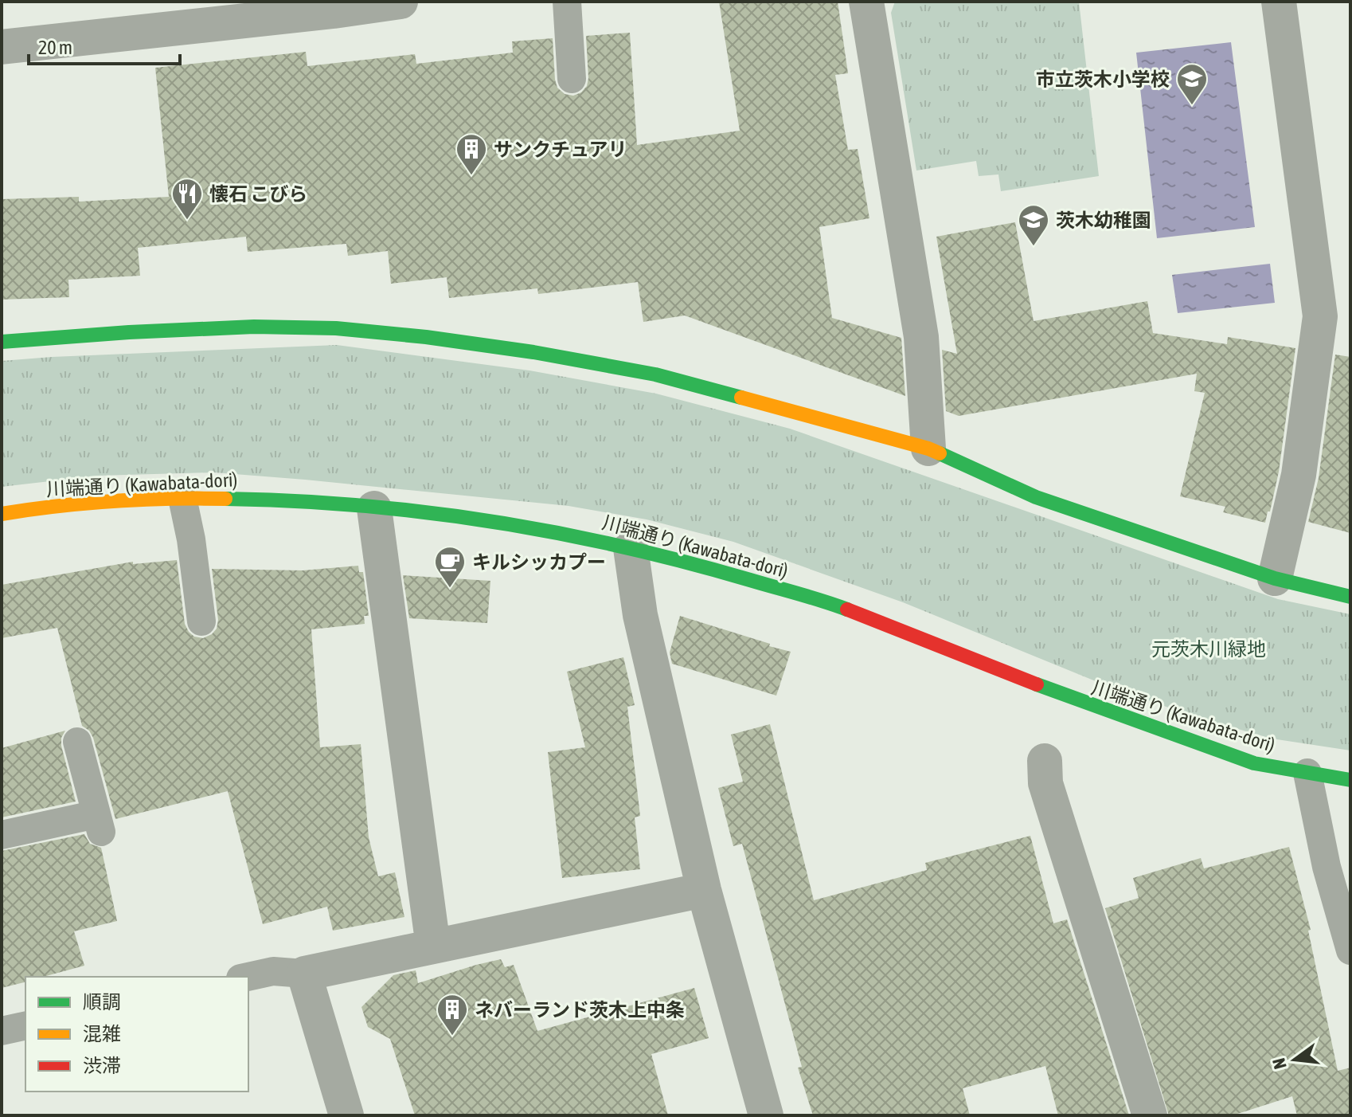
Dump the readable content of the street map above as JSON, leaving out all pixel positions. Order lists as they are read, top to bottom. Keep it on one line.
{"streets":{"street":["川端通り (Kawabata-dori)"]},"parks":["元茨木川緑地"],"places":{"school or university":["市立茨木小学校","茨木幼稚園"],"building":["サンクチュアリ","ネバーランド茨木上中条"],"restaurant":["懐石 こびら"],"cafe":["キルシッカプー"]},"legend":["順調","混雑","渋滞"],"scale_bar":"20 m","north":"left"}
